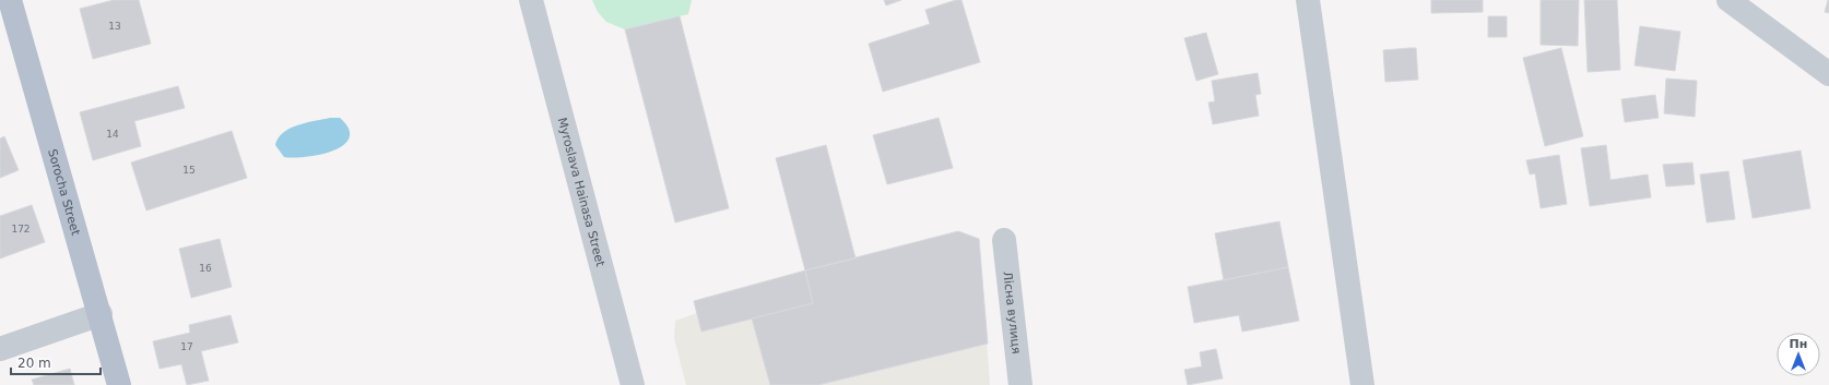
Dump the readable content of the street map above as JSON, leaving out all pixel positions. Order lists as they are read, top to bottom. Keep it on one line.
{"streets":{"main road":["Sorocha Street"],"street":["Myroslava Hainasa Street","Лісна вулиця"]},"house_numbers":["13","14","15","172","16","17"],"scale_bar":"20 m","north":"top"}
